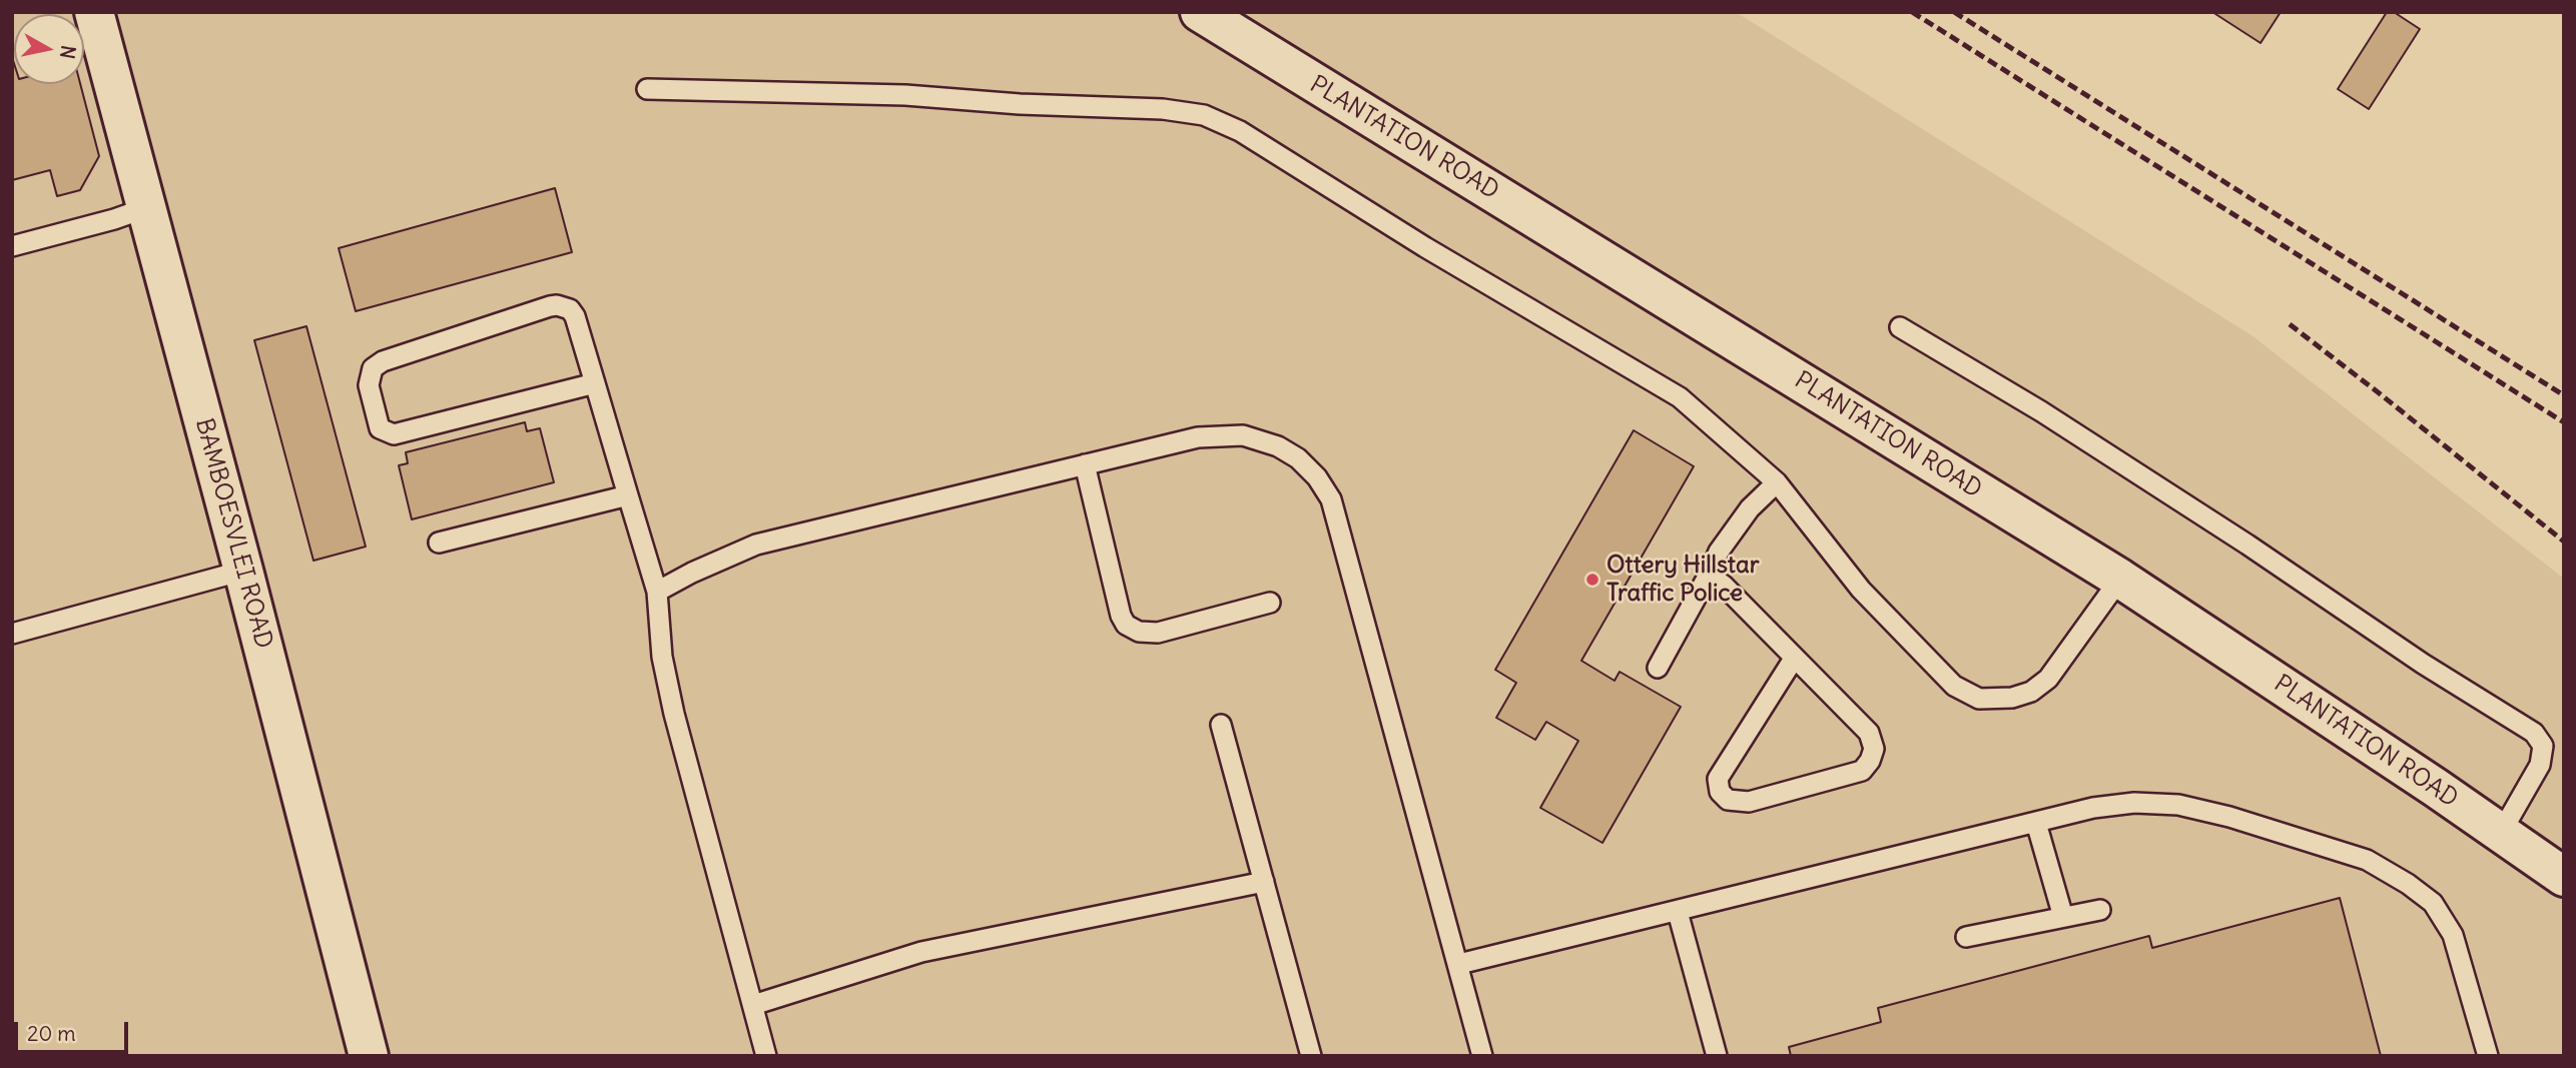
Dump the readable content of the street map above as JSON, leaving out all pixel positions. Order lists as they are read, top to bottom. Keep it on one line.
{"streets":{"street":["PLANTATION ROAD","BAMBOESVLEI ROAD"]},"places":["Ottery Hillstar Traffic Police"],"scale_bar":"20 m","north":"right"}
